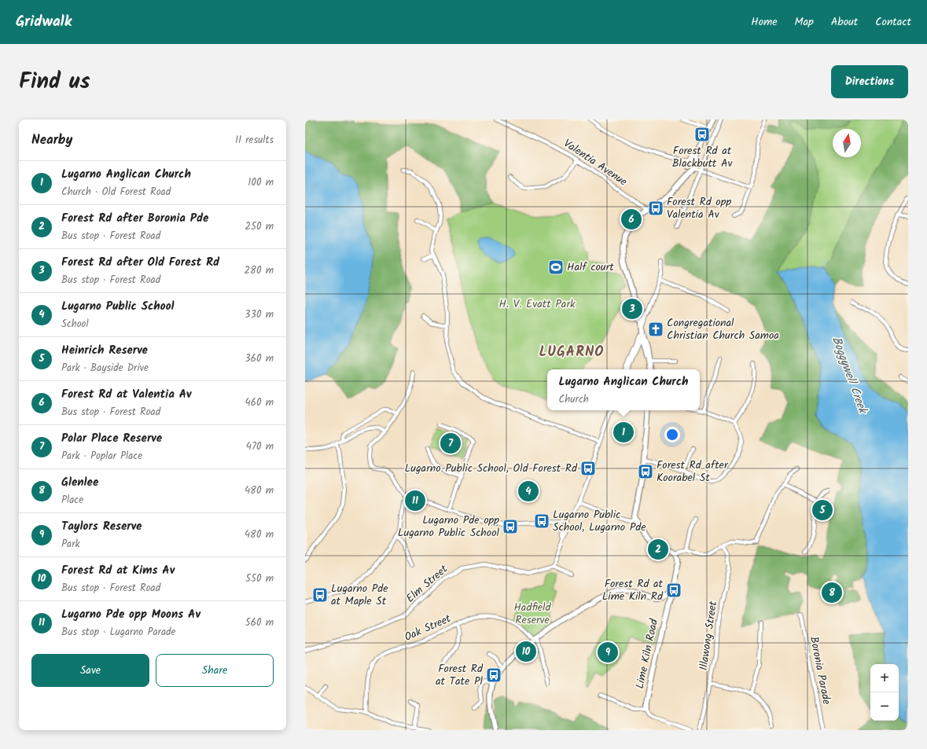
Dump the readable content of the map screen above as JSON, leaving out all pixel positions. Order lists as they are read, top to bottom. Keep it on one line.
{"streets":{"street":["Valentia Avenue","Elm Street","Oak Street","Illawong Street","Lime Kiln Road","Boronia Parade"]},"districts":["LUGARNO"],"water":["Boggywell Creek"],"parks":["H. V. Evatt Park","Hadfield Reserve"],"places":{"bus stop":["Forest Rd at Blackbutt Av","Forest Rd opp Valentia Av","Lugarno Public School, Old Forest Rd","Forest Rd after Koorabel St","Lugarno Public School, Lugarno Pde","Lugarno Pde opp Lugarno Public School","Forest Rd at Lime Kiln Rd","Lugarno Pde at Maple St","Forest Rd at Tate Pl"],"sports":["Half court"],"church":["Congregational Christian Church Samoa"]},"north":"top","page":{"header":"Gridwalk","nav":["Home","Map","About","Contact"],"title":"Find us","buttons":["Directions",["Save","Share"]],"heading":["Nearby","11 results"],"list":[{"mark":"1","name":"Lugarno Anglican Church","note":"Church · Old Forest Road","value":"100 m"},{"mark":"2","name":"Forest Rd after Boronia Pde","note":"Bus stop · Forest Road","value":"250 m"},{"mark":"3","name":"Forest Rd after Old Forest Rd","note":"Bus stop · Forest Road","value":"280 m"},{"mark":"4","name":"Lugarno Public School","note":"School","value":"330 m"},{"mark":"5","name":"Heinrich Reserve","note":"Park · Bayside Drive","value":"360 m"},{"mark":"6","name":"Forest Rd at Valentia Av","note":"Bus stop · Forest Road","value":"460 m"},{"mark":"7","name":"Polar Place Reserve","note":"Park · Poplar Place","value":"470 m"},{"mark":"8","name":"Glenlee","note":"Place","value":"480 m"},{"mark":"9","name":"Taylors Reserve","note":"Park","value":"480 m"},{"mark":"10","name":"Forest Rd at Kims Av","note":"Bus stop · Forest Road","value":"550 m"},{"mark":"11","name":"Lugarno Pde opp Moons Av","note":"Bus stop · Lugarno Parade","value":"560 m"}],"pins":["6","3","1","7","4","11","5","2","8","10","9"],"popup":["Lugarno Anglican Church","Church"],"map_buttons":["+","−"]}}
